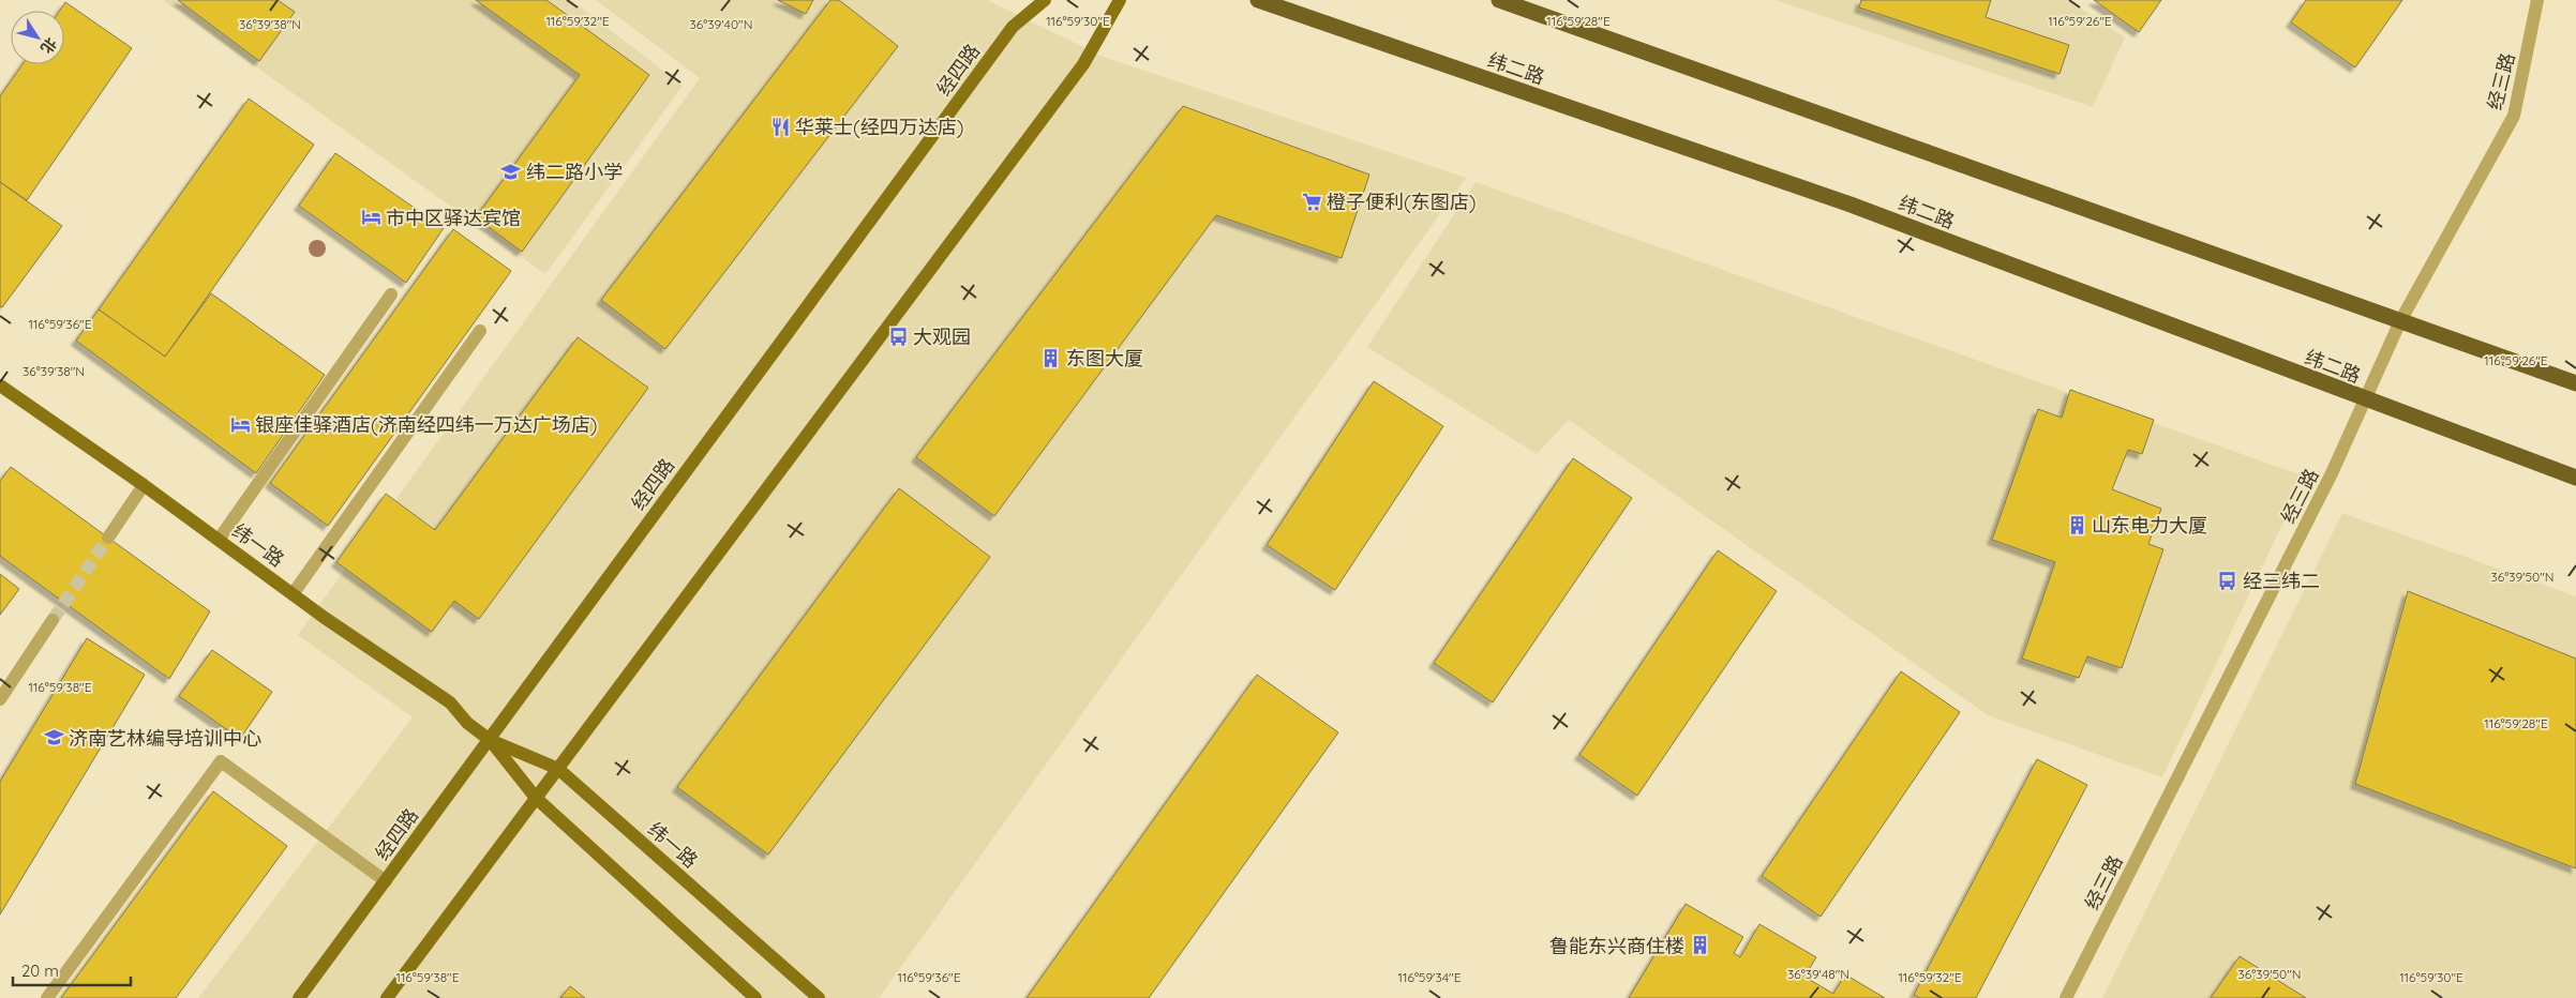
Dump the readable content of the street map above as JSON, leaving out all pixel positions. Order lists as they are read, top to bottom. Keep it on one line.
{"streets":{"highway":["纬二路"],"main road":["经四路","纬一路"],"street":["经三路"]},"crossings":[["纬二路","经三路"],["经四路","纬一路"]],"places":{"restaurant":["华莱士(经四万达店)"],"school or university":["纬二路小学","济南艺林编导培训中心"],"supermarket":["橙子便利(东图店)"],"hotel":["市中区驿达宾馆","银座佳驿酒店(济南经四纬一万达广场店)"],"bus stop":["大观园","经三纬二"],"building":["东图大厦","山东电力大厦","鲁能东兴商住楼"]},"scale_bar":"20 m","north":"bottom right","coordinates":["116°59'32\"E","116°59'28\"E","116°59'30\"E","116°59'26\"E","36°39'38\"N","36°39'40\"N","116°59'36\"E","36°39'50\"N","116°59'38\"E","36°39'48\"N","116°59'34\"E"]}
